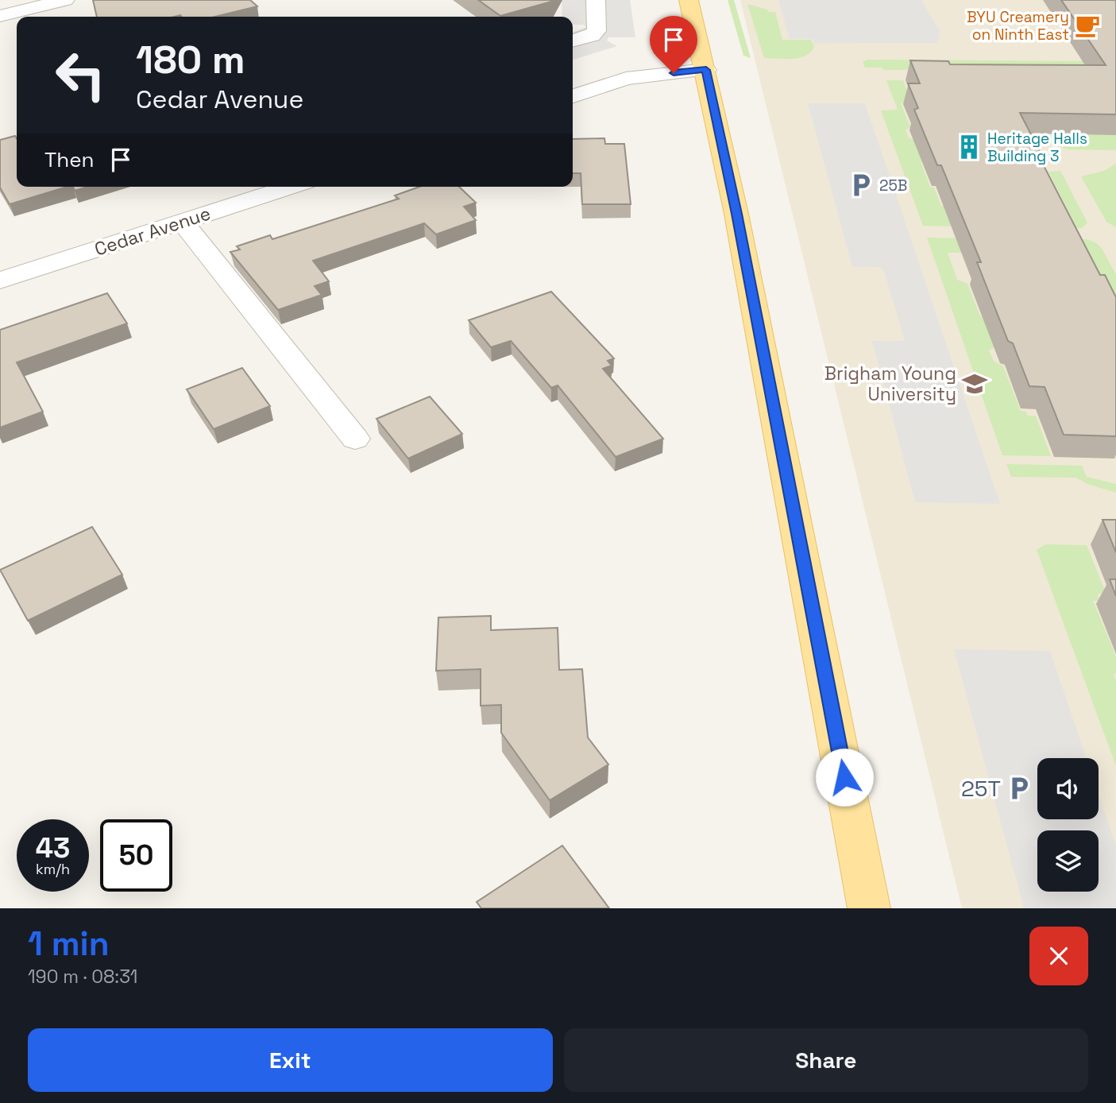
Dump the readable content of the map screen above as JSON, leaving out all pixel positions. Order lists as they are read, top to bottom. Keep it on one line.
{"streets":{"street":["Cedar Avenue"]},"places":{"cafe":["BYU Creamery on Ninth East"],"building":["Heritage Halls Building 3"],"parking":["25B","25T"],"school or university":["Brigham Young University"]},"page":{"turn":["180 m","Cedar Avenue"],"then":"Then","speed":"43 km/h","limit":"50","heading":["1 min","190 m · 08:31"],"buttons":["Exit","Share"]}}
